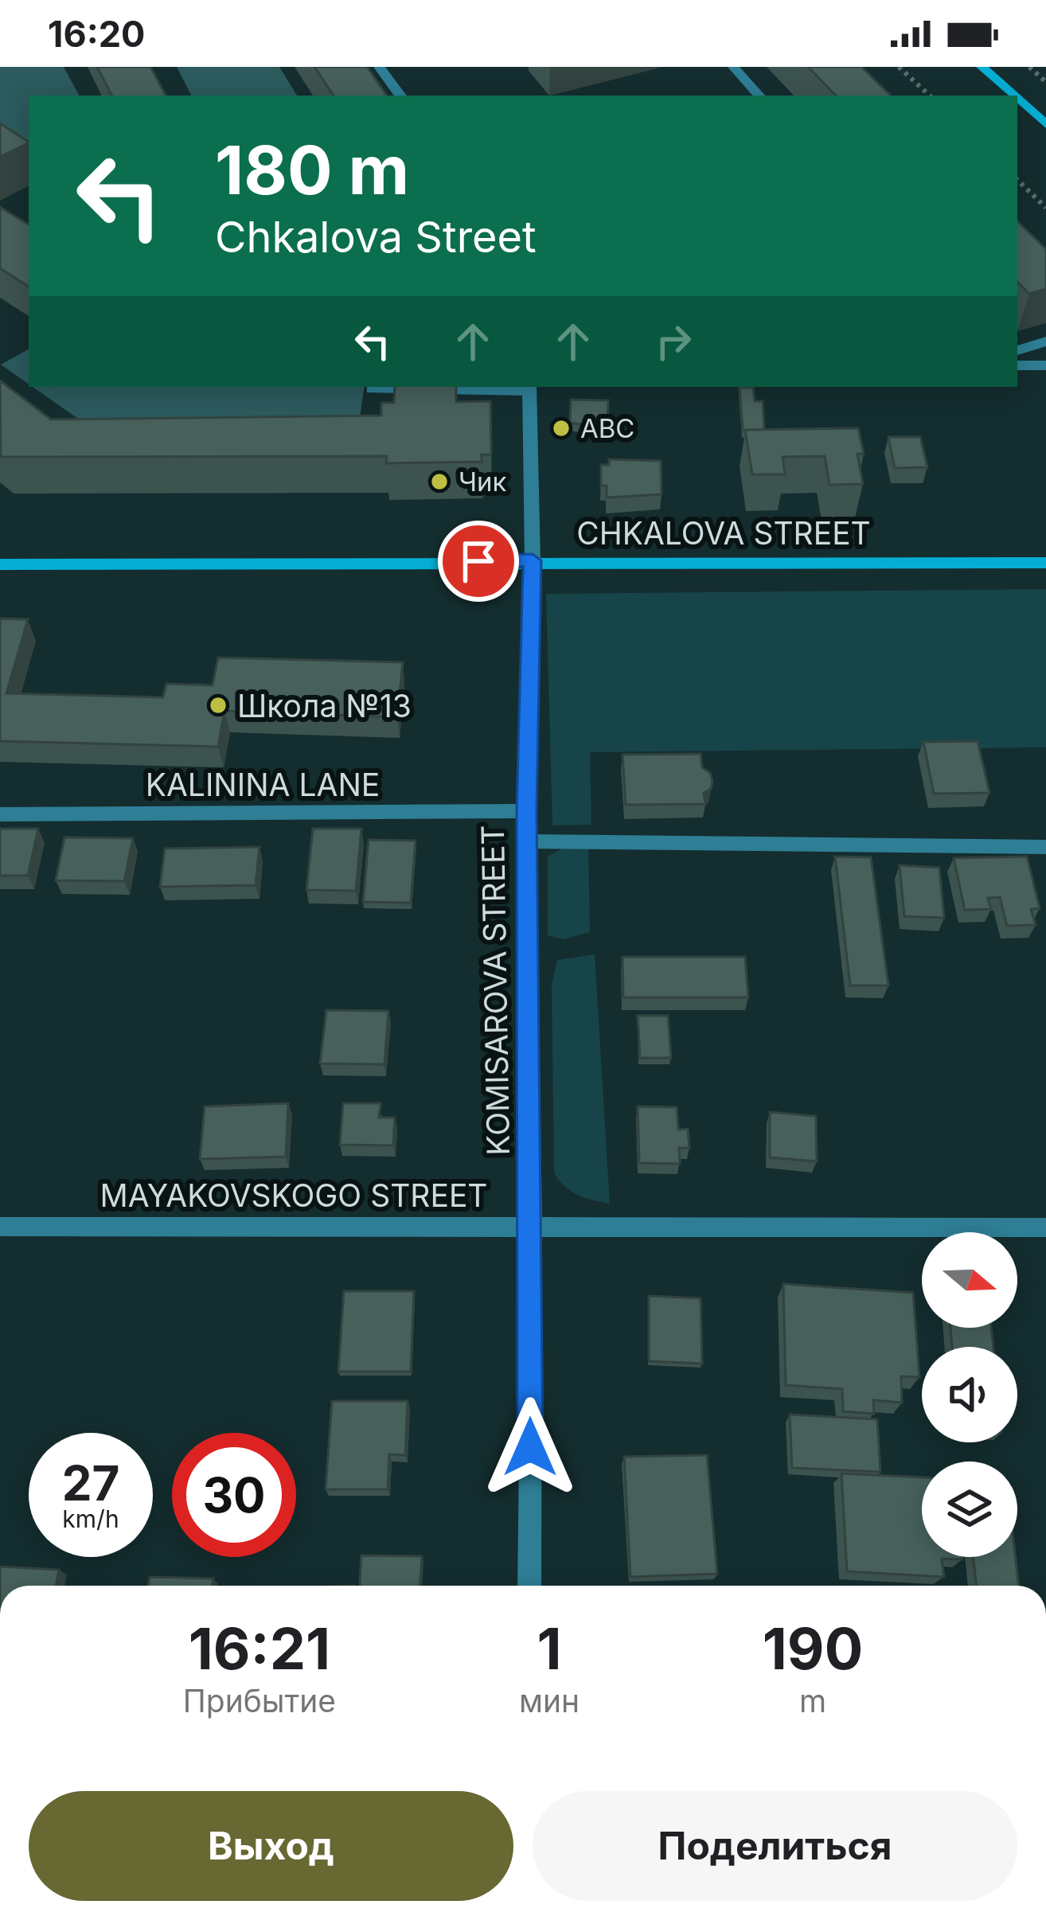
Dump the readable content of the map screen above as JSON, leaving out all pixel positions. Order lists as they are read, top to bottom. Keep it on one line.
{"streets":{"main road":["CHKALOVA STREET"],"street":["KALININA LANE","KOMISAROVA STREET","MAYAKOVSKOGO STREET"]},"crossings":[["CHKALOVA STREET","KOMISAROVA STREET"],["KALININA LANE","KOMISAROVA STREET"],["KOMISAROVA STREET","MAYAKOVSKOGO STREET"]],"places":["ABC","Чик","Школа №13"],"north":"right","page":{"status":"16:20","turn":["180 m","Chkalova Street"],"speed":"27 km/h","limit":"30","eta":["16:21","Прибытие","1","мин","190","m"],"buttons":["Выход","Поделиться"]}}
